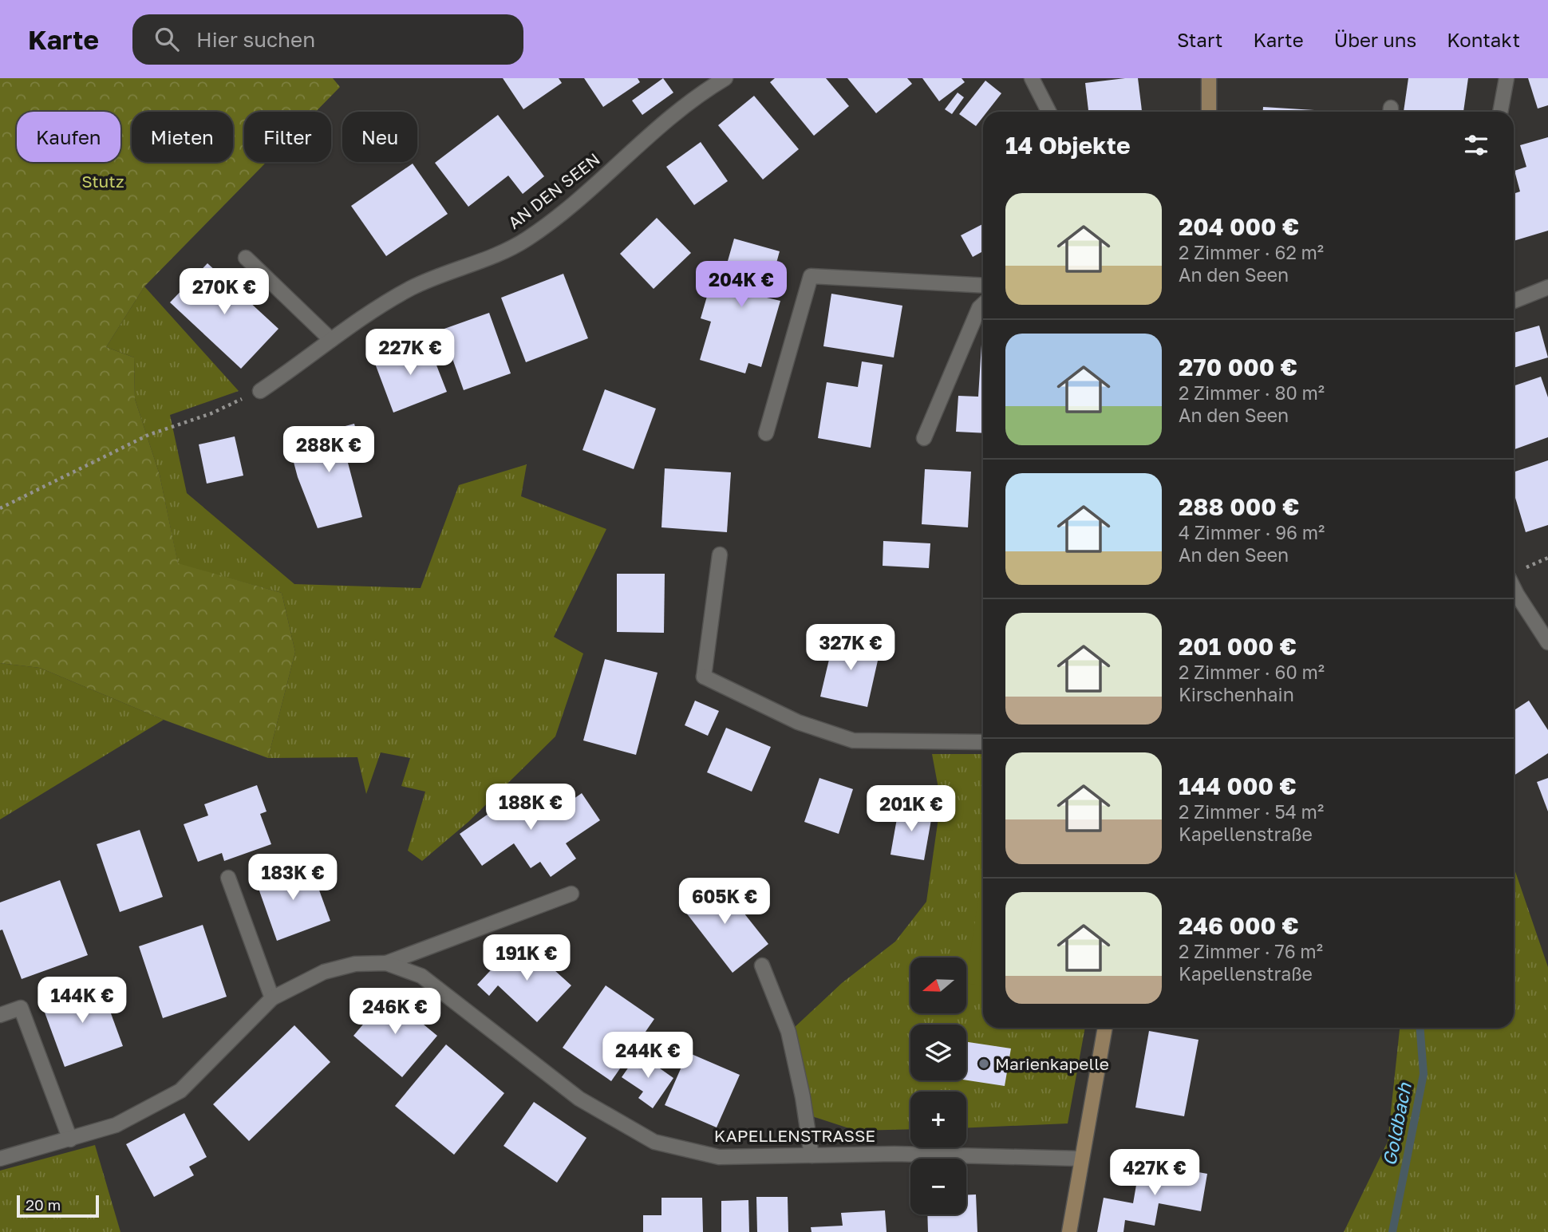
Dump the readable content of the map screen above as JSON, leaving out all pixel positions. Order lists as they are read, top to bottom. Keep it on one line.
{"streets":{"street":["AN DEN SEEN","KAPELLENSTRASSE"]},"water":["Goldbach"],"parks":["Stutz"],"places":["Marienkapelle"],"scale_bar":"20 m","north":"left","page":{"header":"Karte","search":"Hier suchen","nav":["Start","Karte","Über uns","Kontakt"],"chip":["Kaufen","Mieten","Filter","Neu"],"heading":"14 Objekte","list":[{"name":"204 000 €","note":"2 Zimmer · 62 m² · An den Seen"},{"name":"270 000 €","note":"2 Zimmer · 80 m² · An den Seen"},{"name":"288 000 €","note":"4 Zimmer · 96 m² · An den Seen"},{"name":"201 000 €","note":"2 Zimmer · 60 m² · Kirschenhain"},{"name":"144 000 €","note":"2 Zimmer · 54 m² · Kapellenstraße"},{"name":"246 000 €","note":"2 Zimmer · 76 m² · Kapellenstraße"}],"price":["204K €","270K €","227K €","288K €","327K €","188K €","201K €","183K €","605K €","191K €","144K €","246K €","244K €","427K €"],"map_buttons":["+","−"],"scale":"20 m"}}
